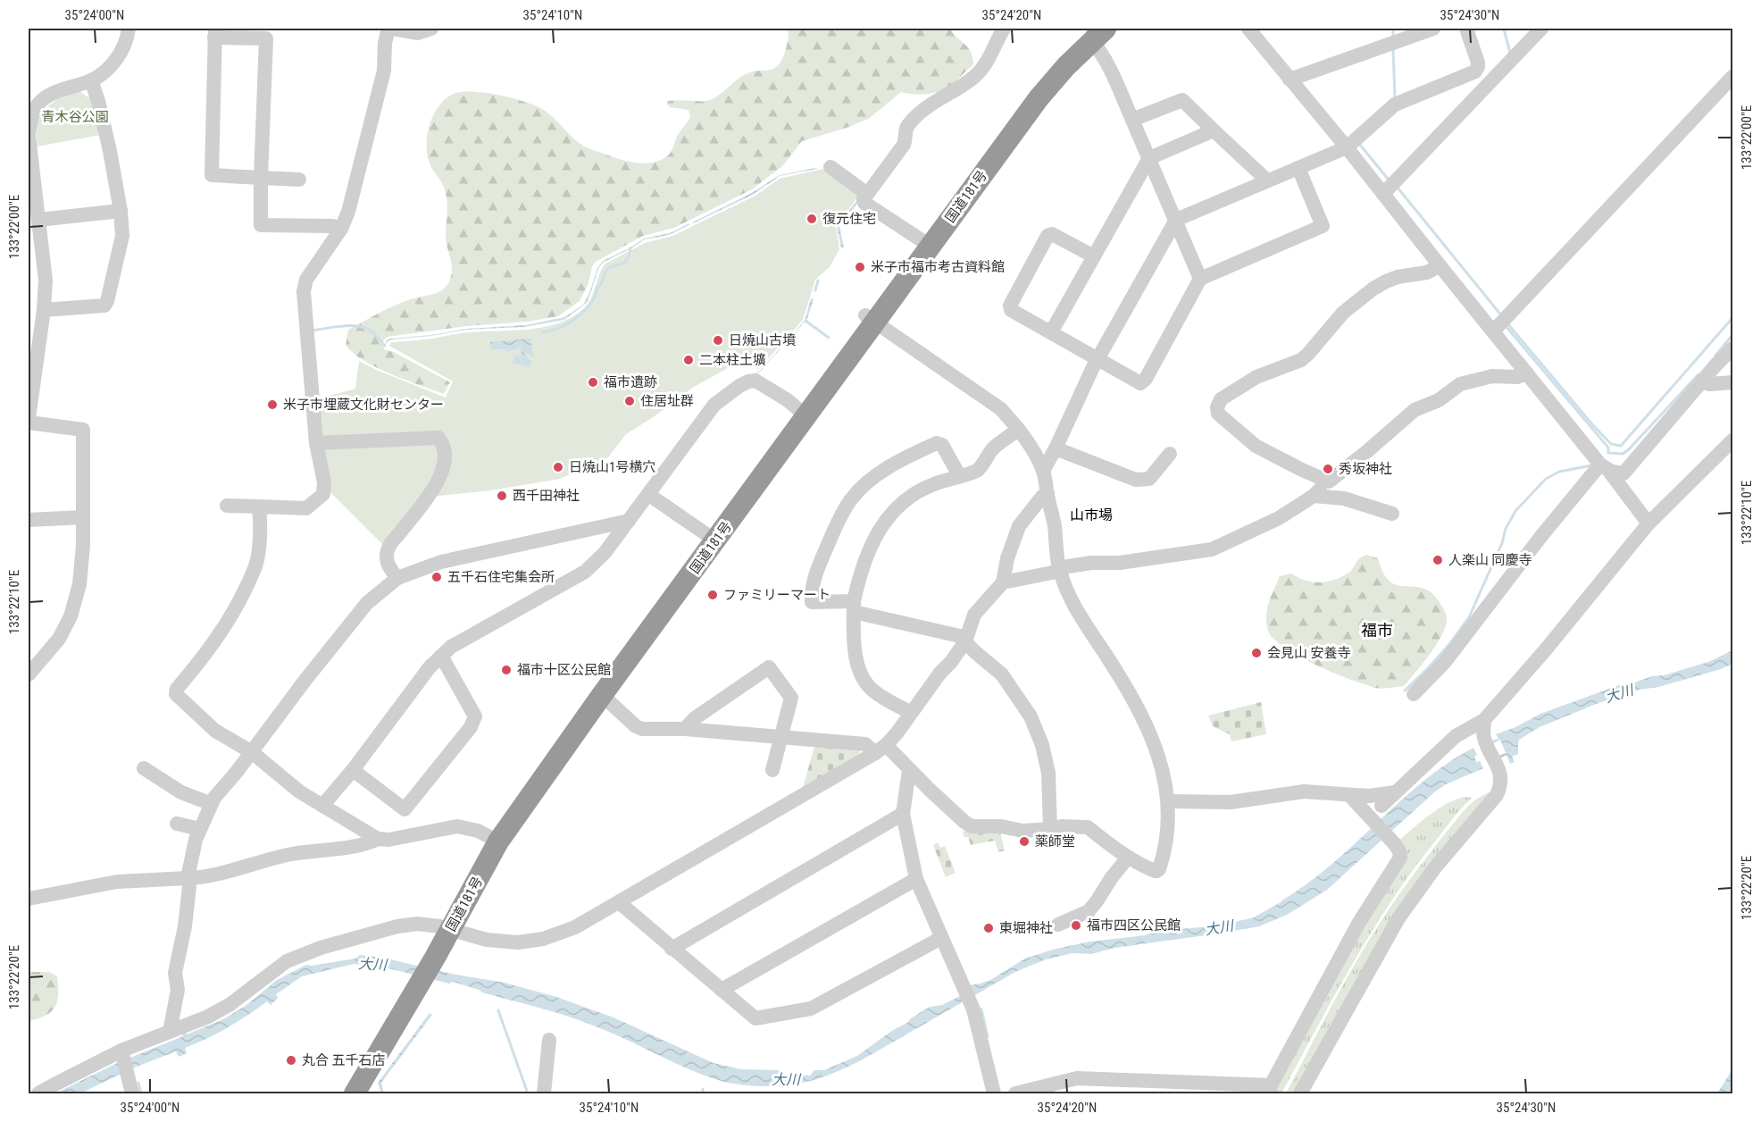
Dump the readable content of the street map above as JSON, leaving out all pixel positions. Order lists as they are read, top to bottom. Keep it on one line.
{"streets":{"highway":["国道181号"]},"districts":["山市場","福市"],"water":["大川"],"parks":["青木谷公園"],"places":["復元住宅","米子市福市考古資料館","日焼山古墳","二本柱土壙","福市遺跡","住居址群","米子市埋蔵文化財センター","日焼山1号横穴","秀坂神社","西千田神社","人楽山 同慶寺","五千石住宅集会所","ファミリーマート","会見山 安養寺","福市十区公民館","薬師堂","福市四区公民館","東堀神社","丸合 五千石店"],"coordinates":["35°24'00\"N","35°24'10\"N","35°24'20\"N","35°24'30\"N","133°22'00\"E","133°22'10\"E","133°22'20\"E"]}
